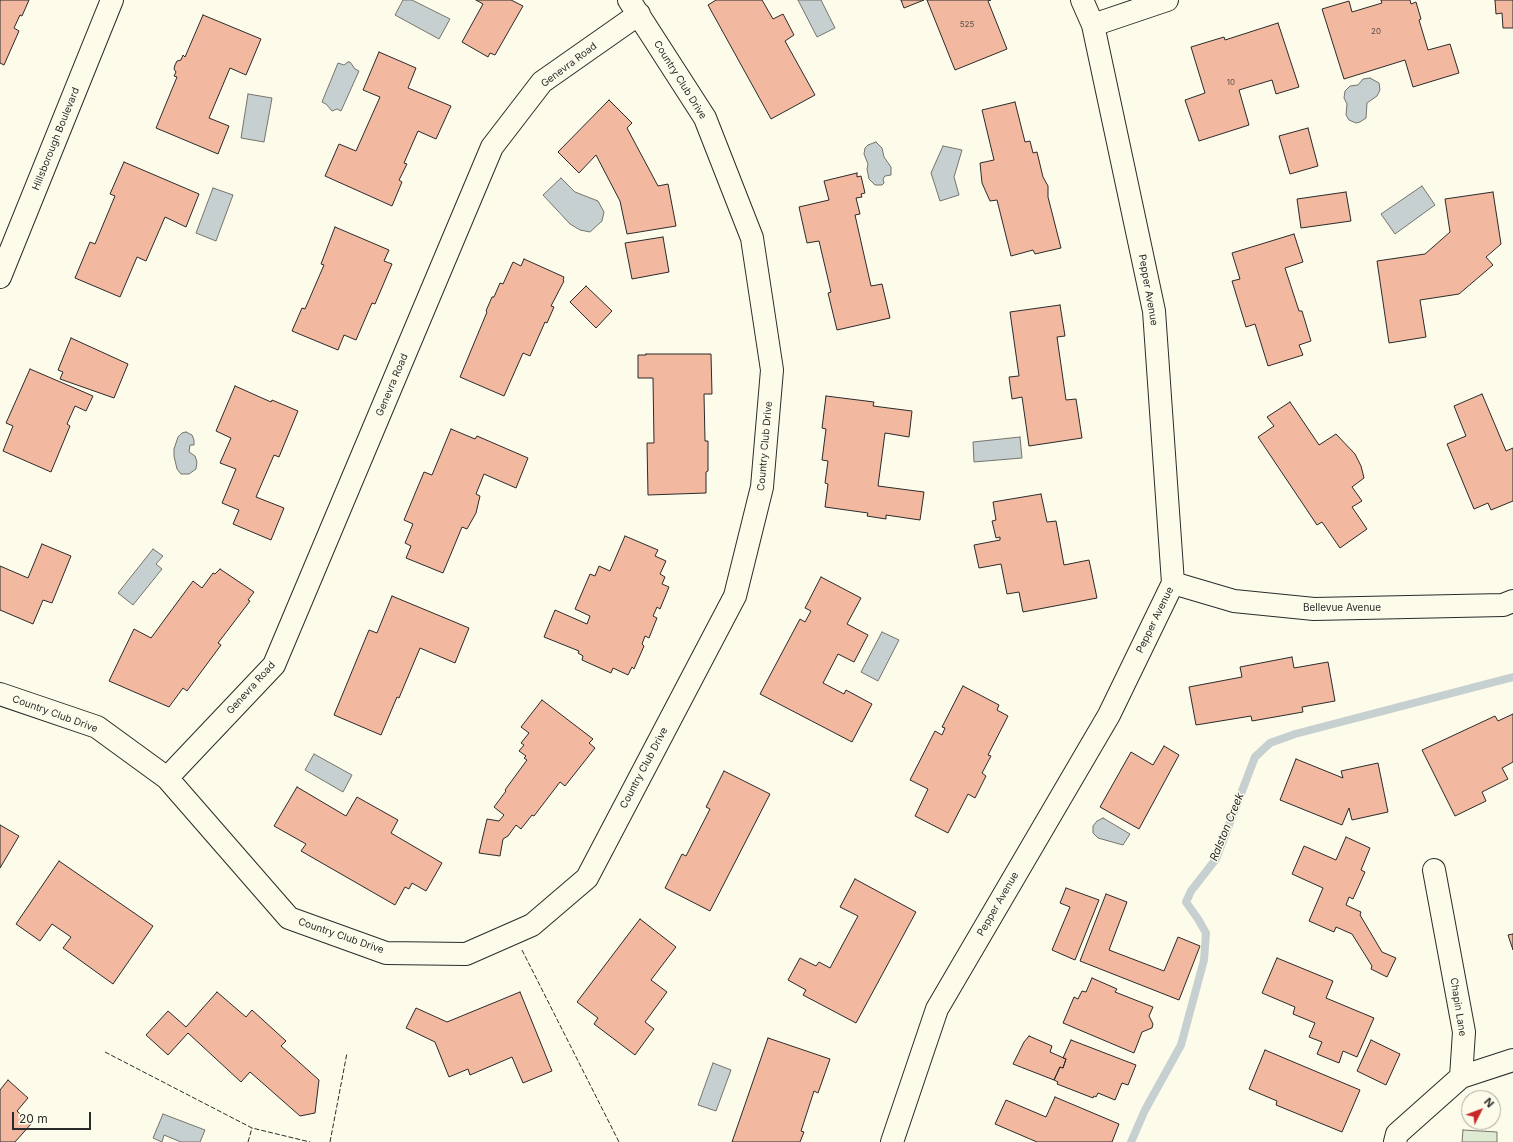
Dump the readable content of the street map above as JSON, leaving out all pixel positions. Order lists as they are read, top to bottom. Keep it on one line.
{"streets":{"street":["Genevra Road","Country Club Drive","Hillsborough Boulevard","Pepper Avenue","Bellevue Avenue","Chapin Lane"]},"crossings":[["Genevra Road","Country Club Drive"],["Pepper Avenue","Bellevue Avenue"]],"water":["Ralston Creek"],"house_numbers":["525","20","10"],"scale_bar":"20 m","north":"top right"}
